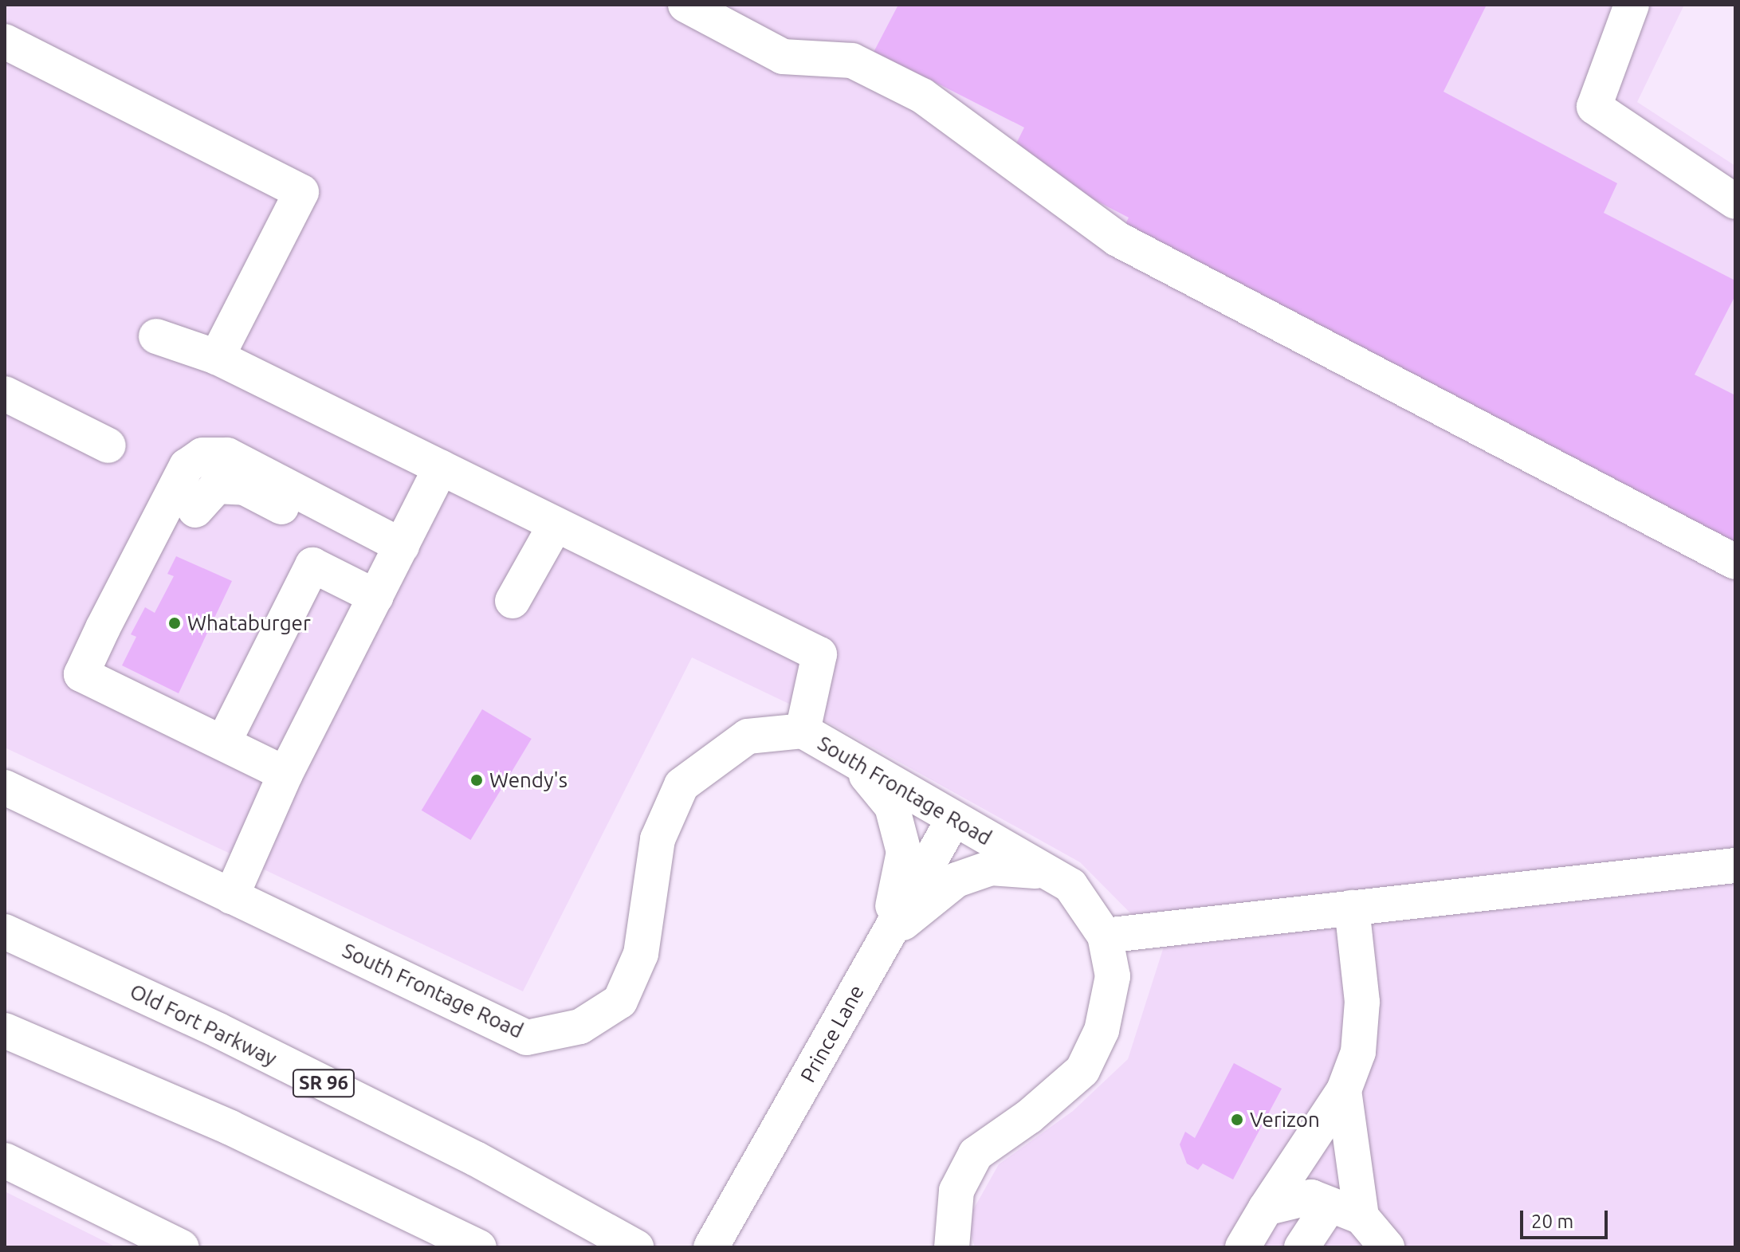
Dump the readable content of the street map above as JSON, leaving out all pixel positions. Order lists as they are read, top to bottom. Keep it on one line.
{"streets":{"main road":["South Frontage Road","Old Fort Parkway","Prince Lane","SR 96"]},"crossings":[["South Frontage Road","Prince Lane"]],"places":["Whataburger","Wendy's","Verizon"],"scale_bar":"20 m"}
